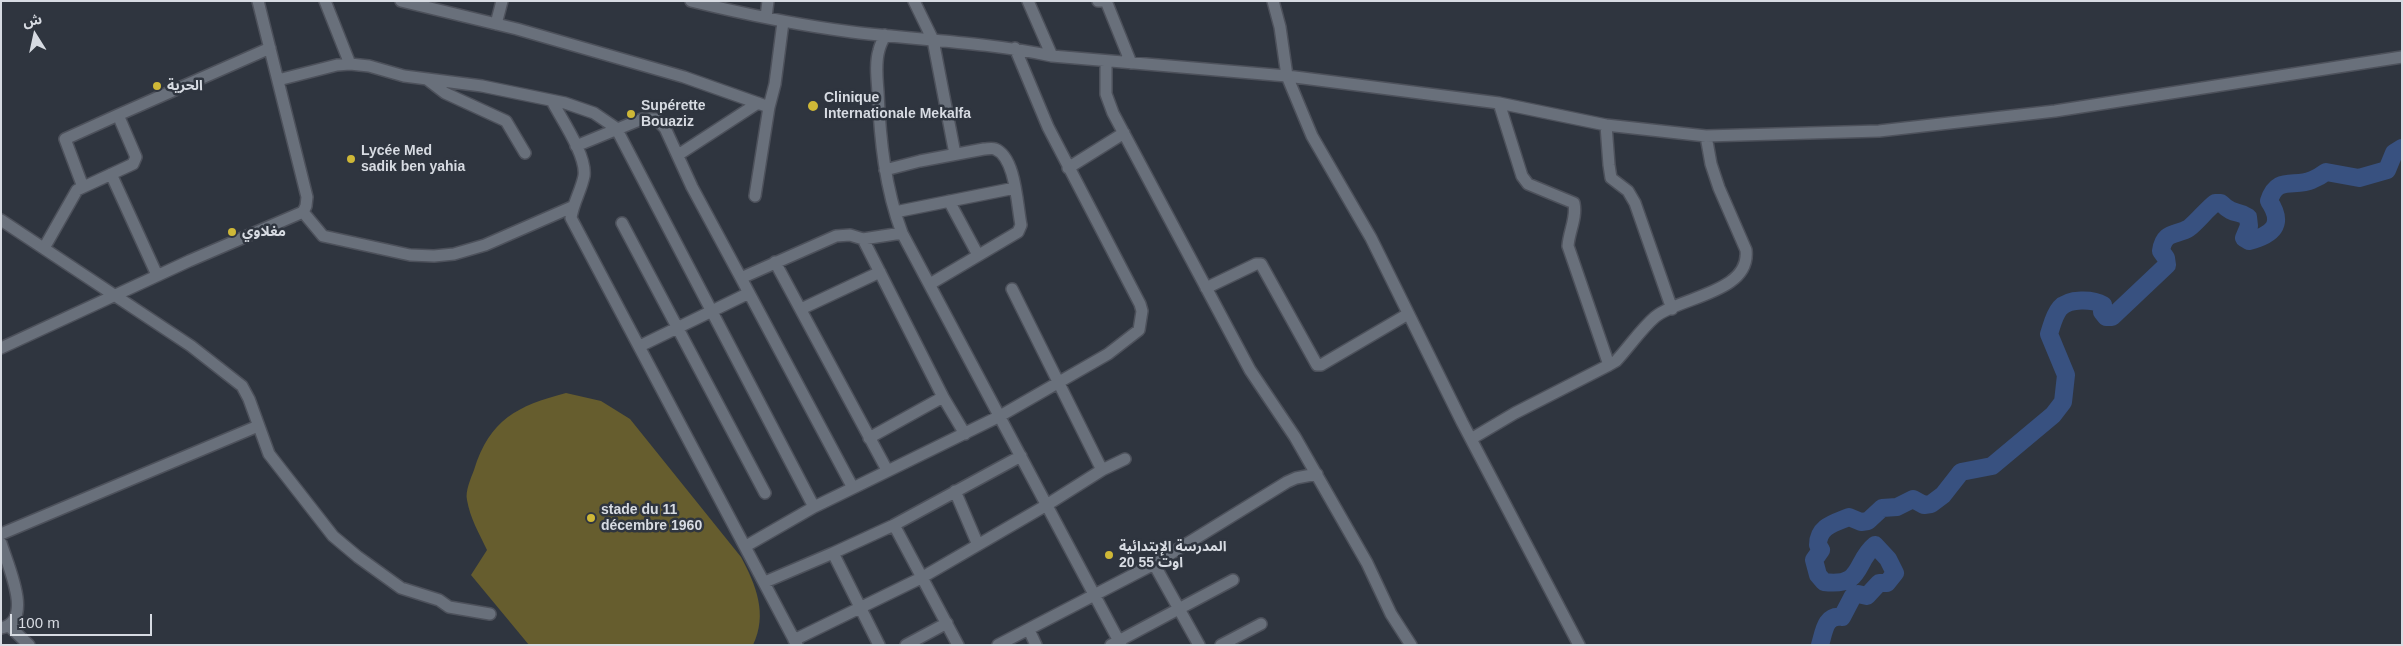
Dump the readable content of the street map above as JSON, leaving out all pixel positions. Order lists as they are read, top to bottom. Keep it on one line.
{"places":["الحرية","Clinique Internationale Mekalfa","Supérette Bouaziz","Lycée Med sadik ben yahia","مغلاوي","stade du 11 décembre 1960","المدرسة الإبتدائية 20 اوت 55"],"scale_bar":"100 m","north":"top"}
